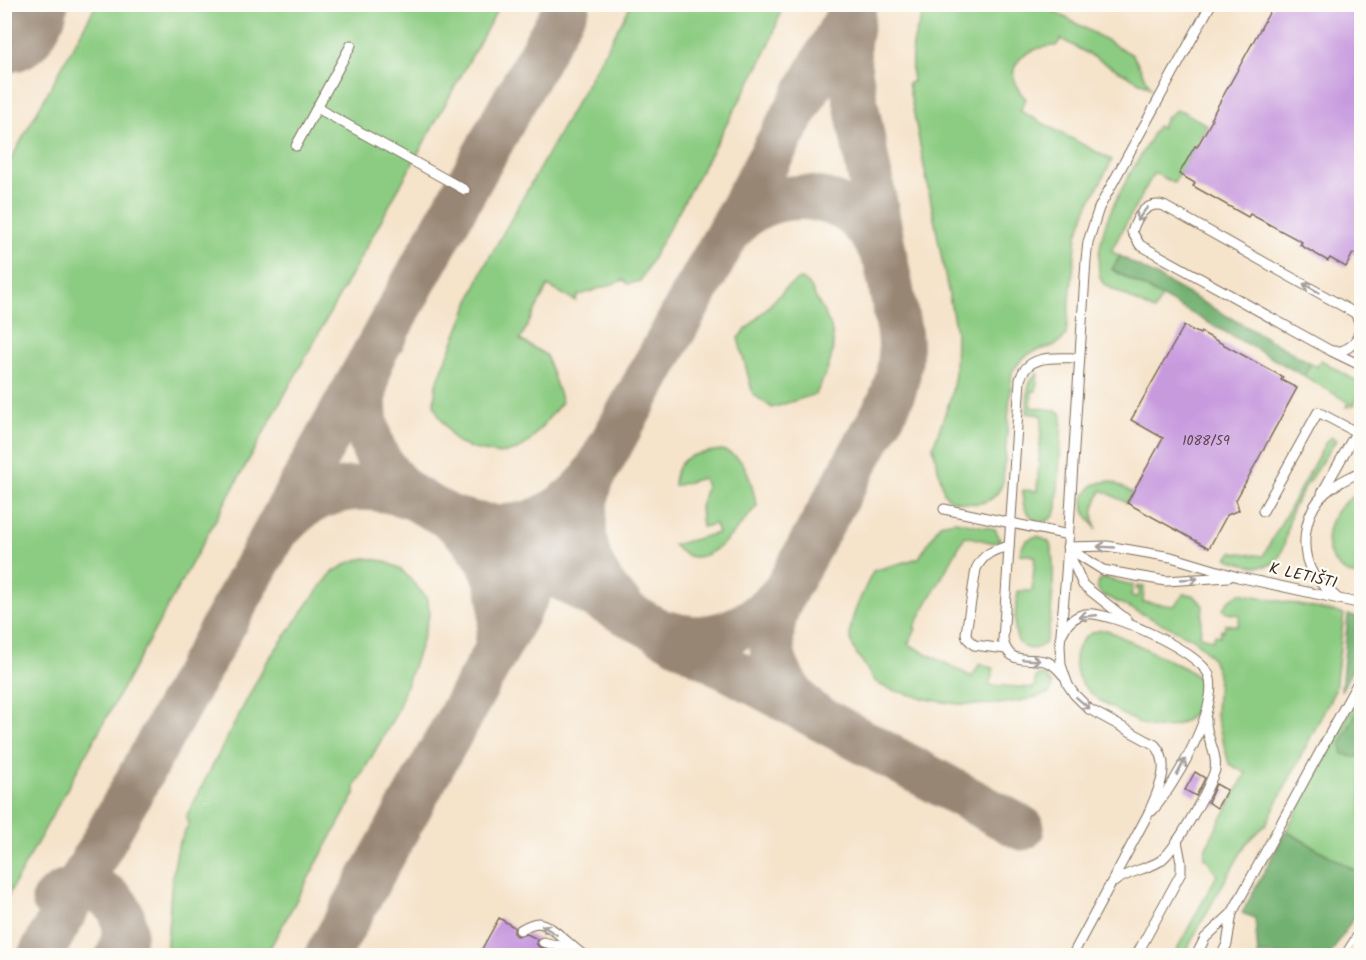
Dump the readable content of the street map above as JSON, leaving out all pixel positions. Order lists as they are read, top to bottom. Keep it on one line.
{"streets":{"lane":["K LETIŠTI"]},"house_numbers":["1088/59"]}
